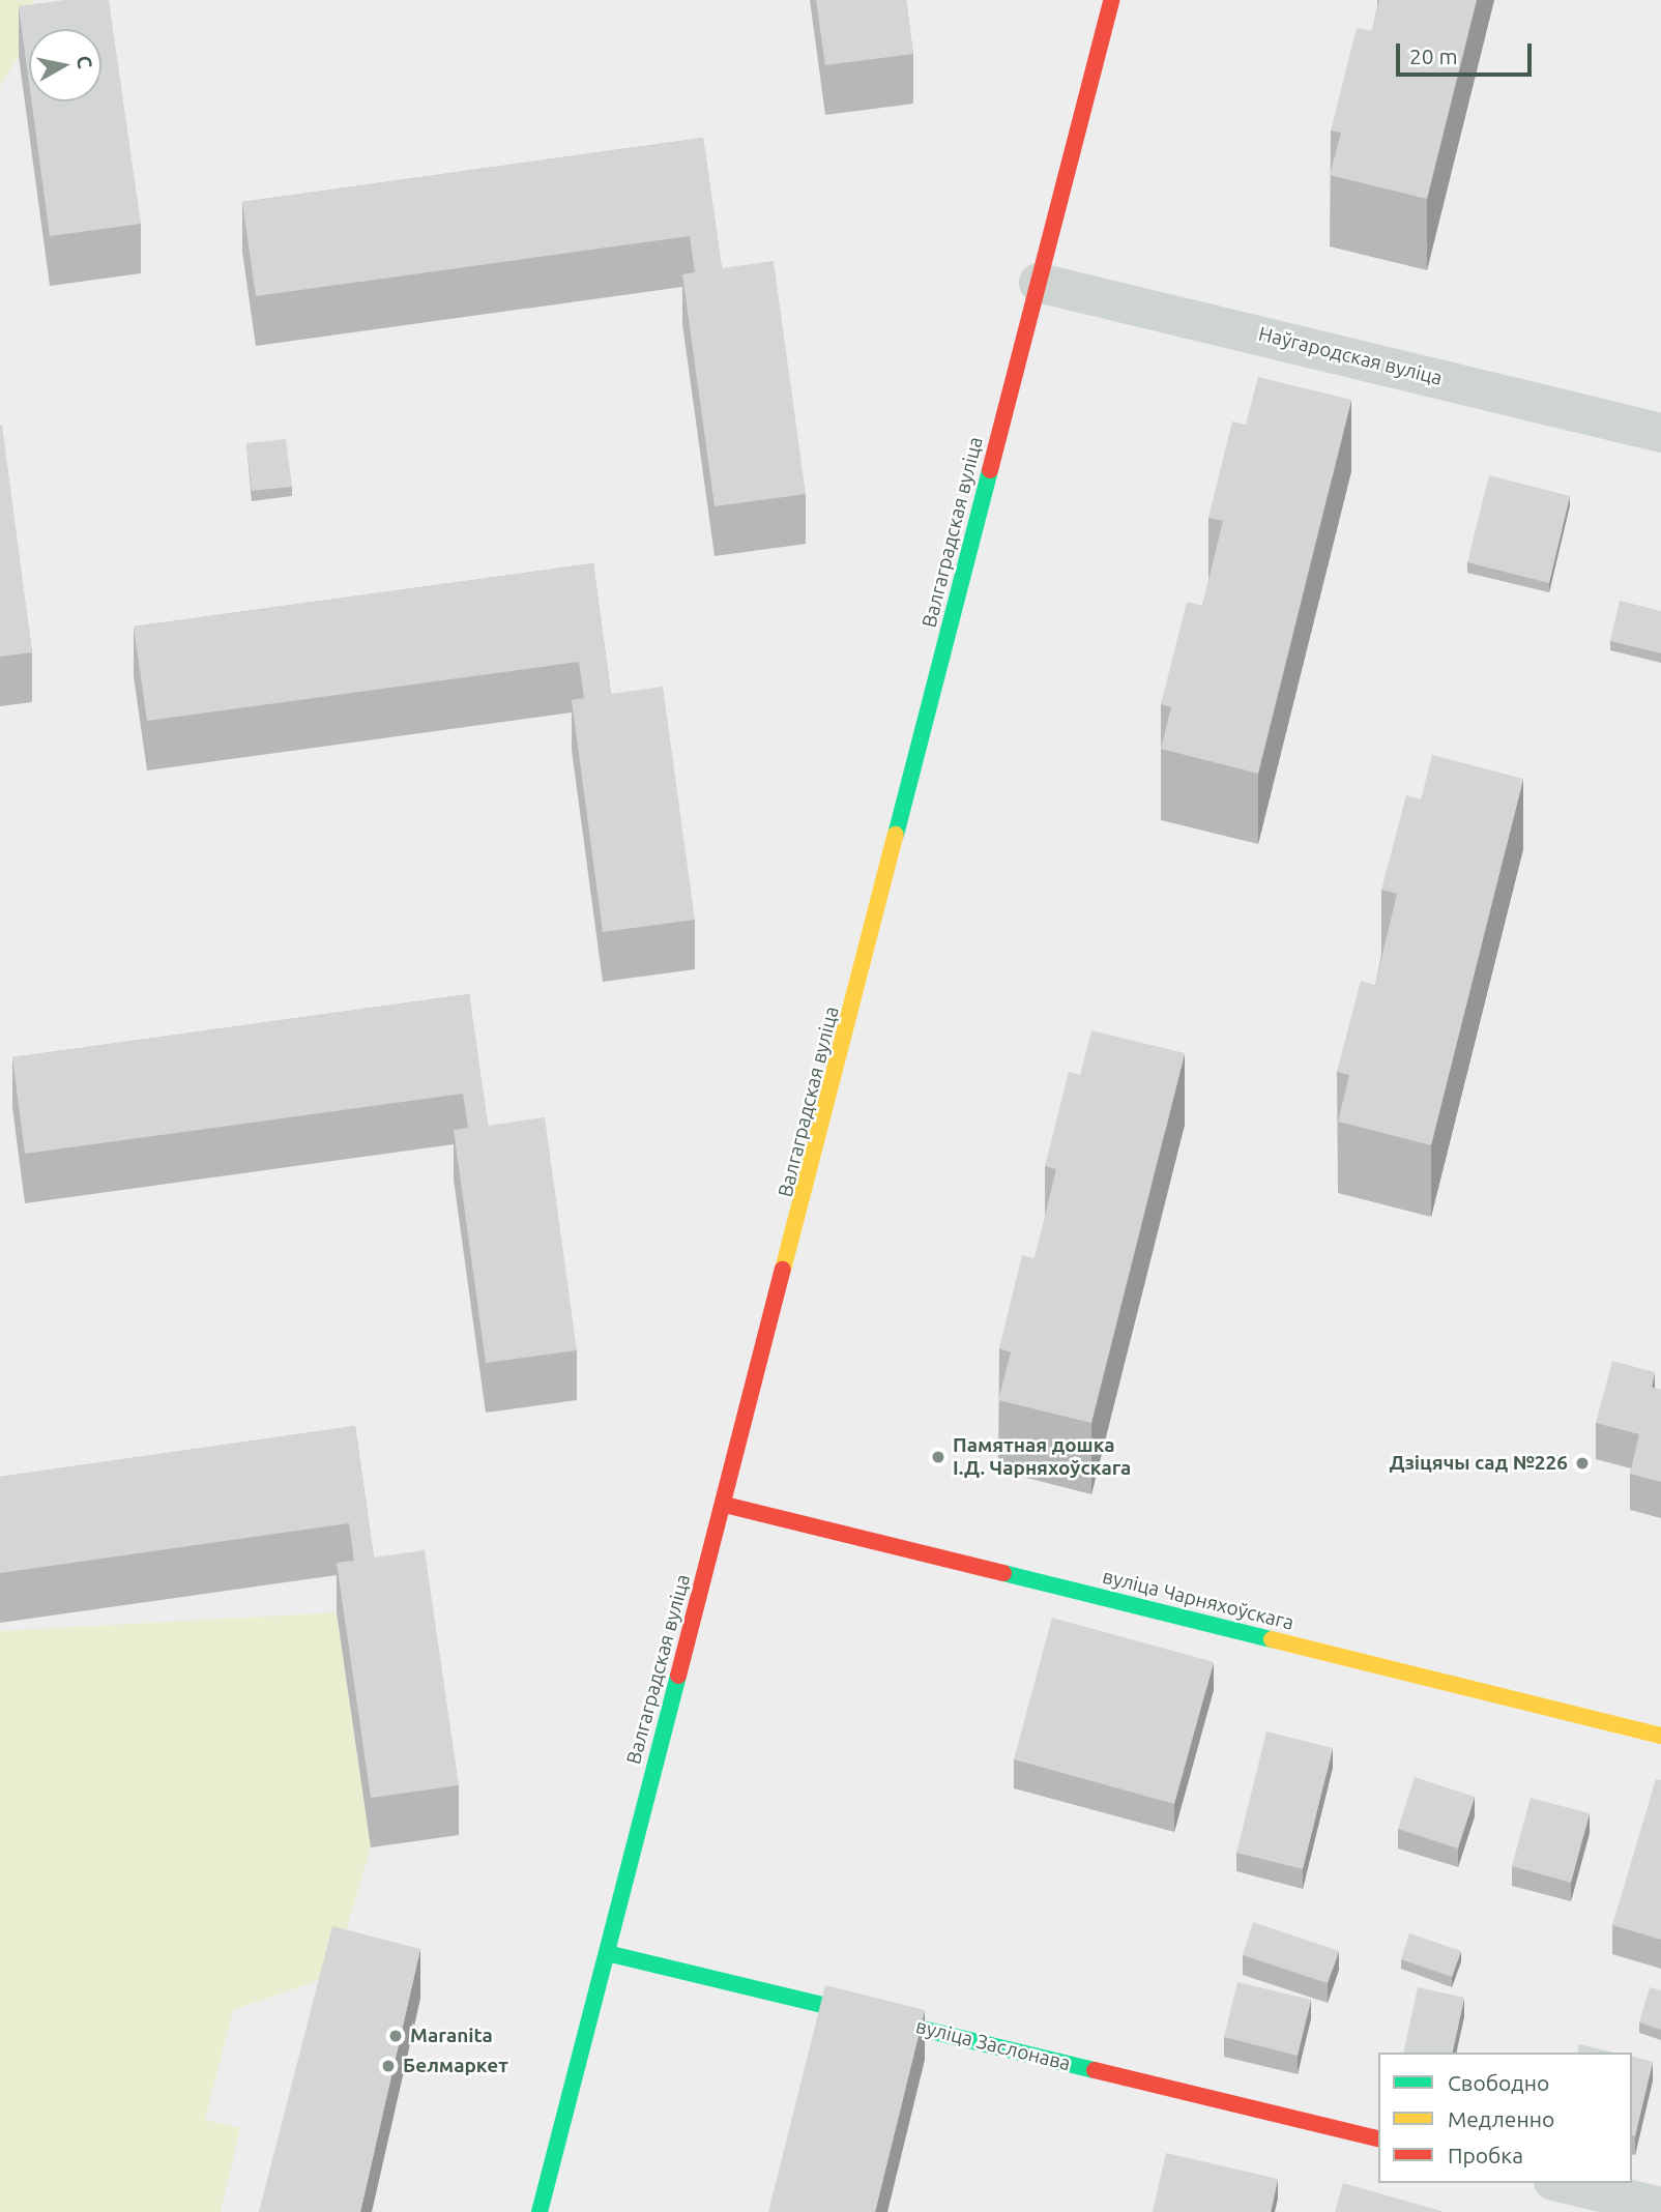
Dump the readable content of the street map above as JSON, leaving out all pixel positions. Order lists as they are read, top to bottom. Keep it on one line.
{"streets":{"main road":["Валгаградская вуліца","вуліца Чарняхоўскага","вуліца Заслонава"],"street":["Наўгародская вуліца"]},"crossings":[["Наўгародская вуліца","Валгаградская вуліца"],["Валгаградская вуліца","вуліца Чарняхоўскага"],["Валгаградская вуліца","вуліца Заслонава"]],"places":["Памятная дошка І.Д. Чарняхоўскага","Дзіцячы сад №226","Maranita","Белмаркет"],"legend":["Свободно","Медленно","Пробка"],"scale_bar":"20 m","north":"right"}
